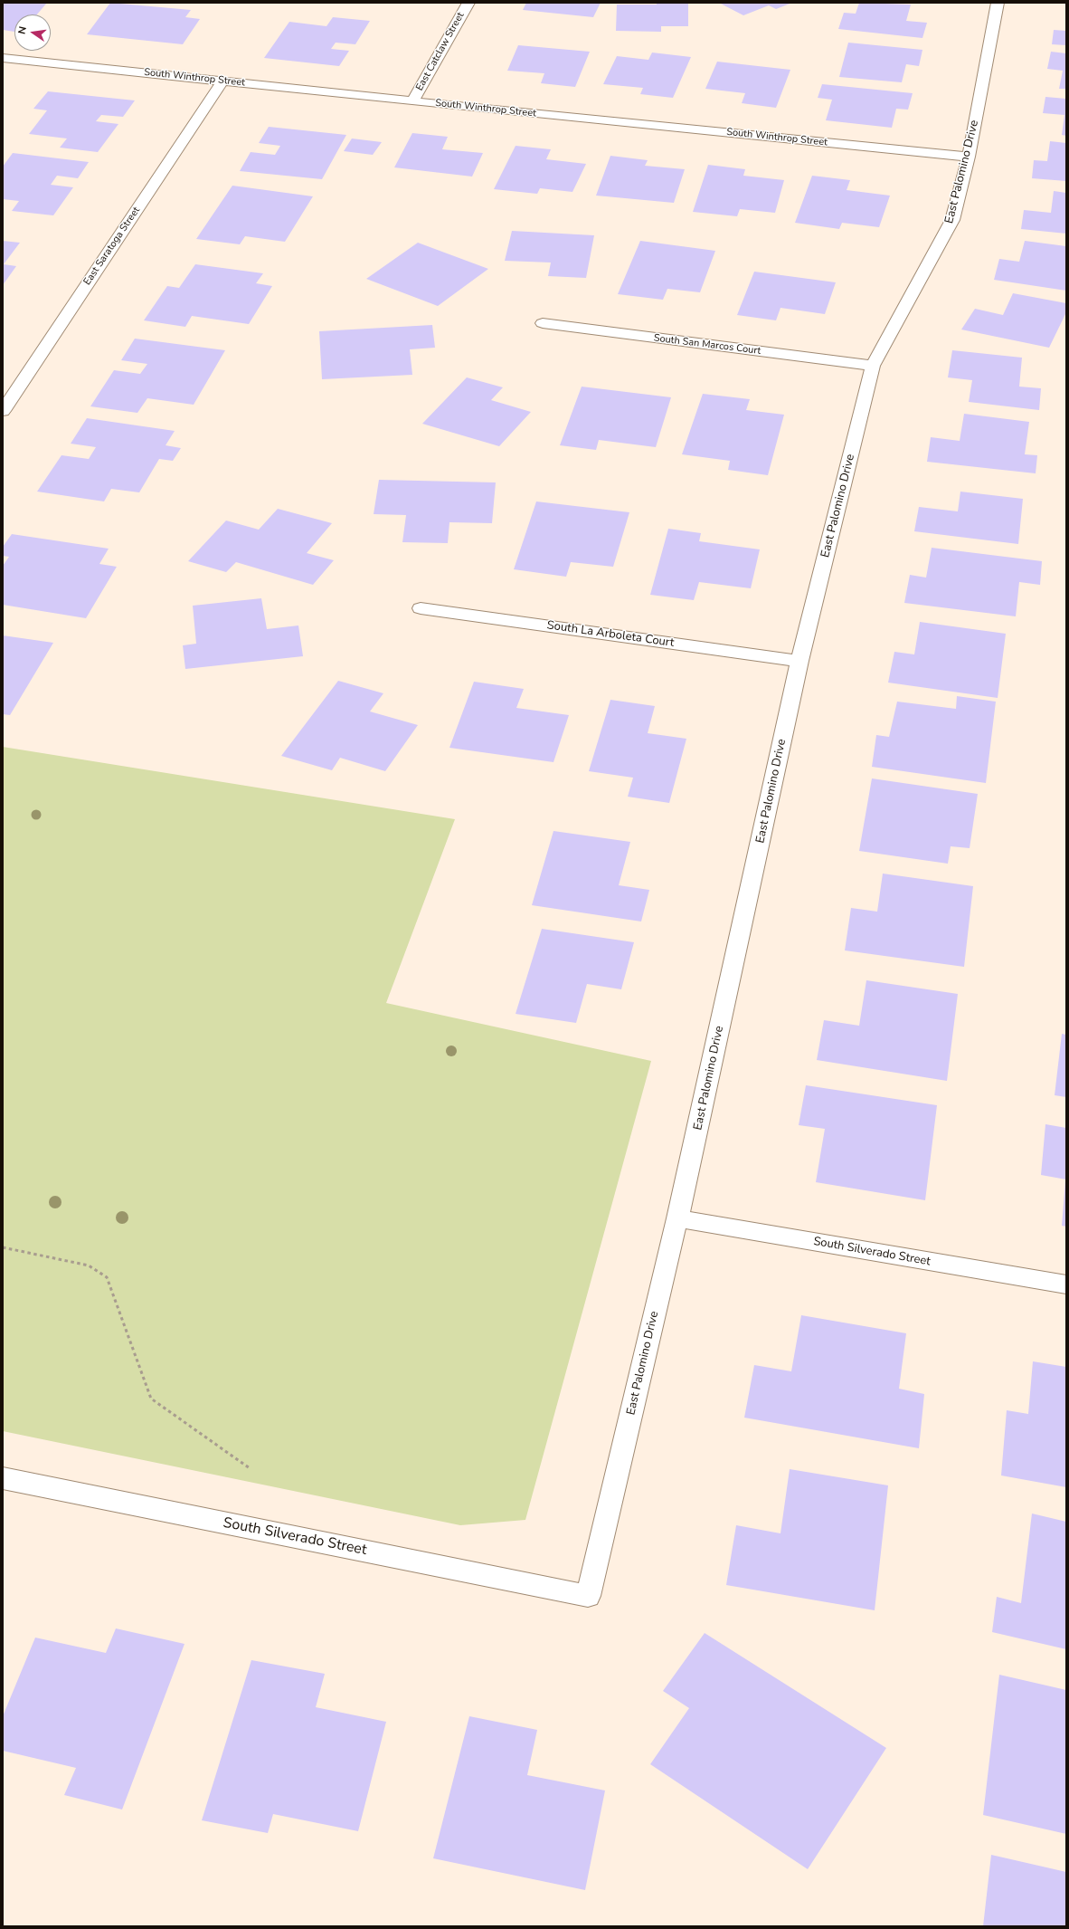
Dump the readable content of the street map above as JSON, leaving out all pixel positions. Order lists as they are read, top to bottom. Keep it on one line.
{"streets":{"street":["East Catclaw Street","South Winthrop Street","East Palomino Drive","East Saratoga Street","South San Marcos Court","South La Arboleta Court","South Silverado Street"]},"crossings":[["East Catclaw Street","South Winthrop Street"],["South Winthrop Street","East Palomino Drive"],["South Winthrop Street","East Saratoga Street"],["East Palomino Drive","South San Marcos Court"],["East Palomino Drive","South La Arboleta Court"],["East Palomino Drive","South Silverado Street"]],"north":"left"}
